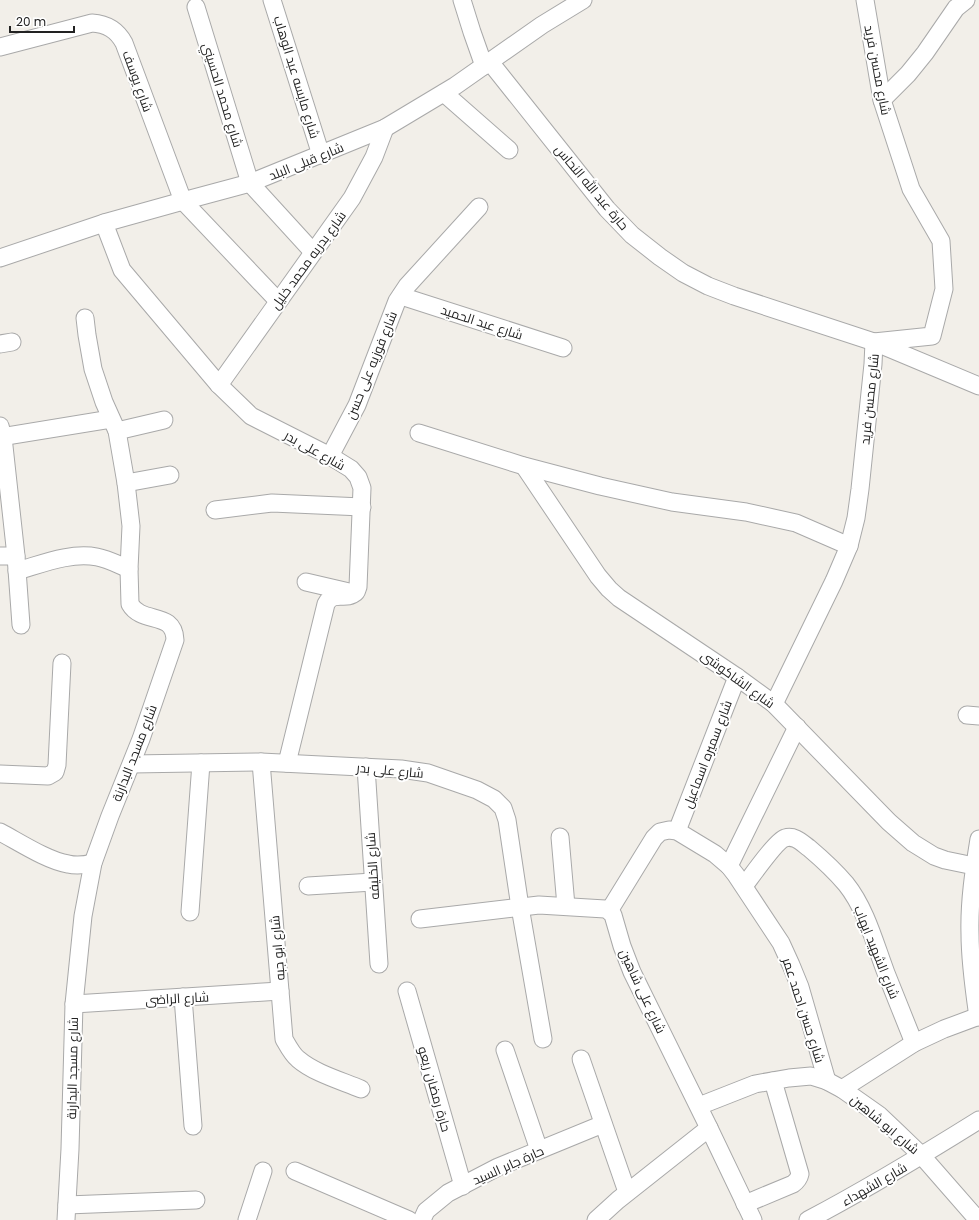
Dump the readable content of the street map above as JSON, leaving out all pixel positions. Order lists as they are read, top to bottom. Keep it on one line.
{"streets":{"street":["شارع محسن فريد","شارع مايسه عبد الوهاب","شارع يوسف","شارع محمد الحسيني","شارع قبلى البلد","حارة عبد الله النحاس","شارع بدريه محمد خليل","شارع عبد الحميد","شارع فوزيه على حسن","شارع على بدر","شارع الشاكوشى","شارع مسجد البدارنة","شارع سميره اسماعيل","شارع الخليفه","شارع ابو جبه","شارع الشهيد ايهاب","شارع على شاهين","شارع الراضى","شارع حسن احمد عمر","حارة رمضان ريعو","شارع ابو شاهين","حارة جابر السيد","شارع الشهداء"]},"crossings":[["شارع محسن فريد","حارة عبد الله النحاس"],["شارع محسن فريد","شارع الشاكوشى"],["شارع مايسه عبد الوهاب","شارع قبلى البلد"],["شارع يوسف","شارع قبلى البلد"],["شارع محمد الحسيني","شارع قبلى البلد"],["شارع قبلى البلد","حارة عبد الله النحاس"],["شارع قبلى البلد","شارع بدريه محمد خليل"],["شارع قبلى البلد","شارع على بدر"],["شارع بدريه محمد خليل","شارع على بدر"],["شارع عبد الحميد","شارع فوزيه على حسن"],["شارع فوزيه على حسن","شارع على بدر"],["شارع على بدر","شارع مسجد البدارنة"],["شارع على بدر","شارع الخليفه"],["شارع على بدر","شارع ابو جبه"],["شارع الشاكوشى","شارع سميره اسماعيل"],["شارع مسجد البدارنة","شارع الراضى"],["شارع سميره اسماعيل","شارع حسن احمد عمر"],["شارع ابو جبه","شارع الراضى"],["شارع الشهيد ايهاب","شارع حسن احمد عمر"],["شارع على شاهين","شارع ابو شاهين"],["شارع حسن احمد عمر","شارع ابو شاهين"],["حارة رمضان ريعو","حارة جابر السيد"],["شارع ابو شاهين","شارع الشهداء"]],"scale_bar":"20 m"}
